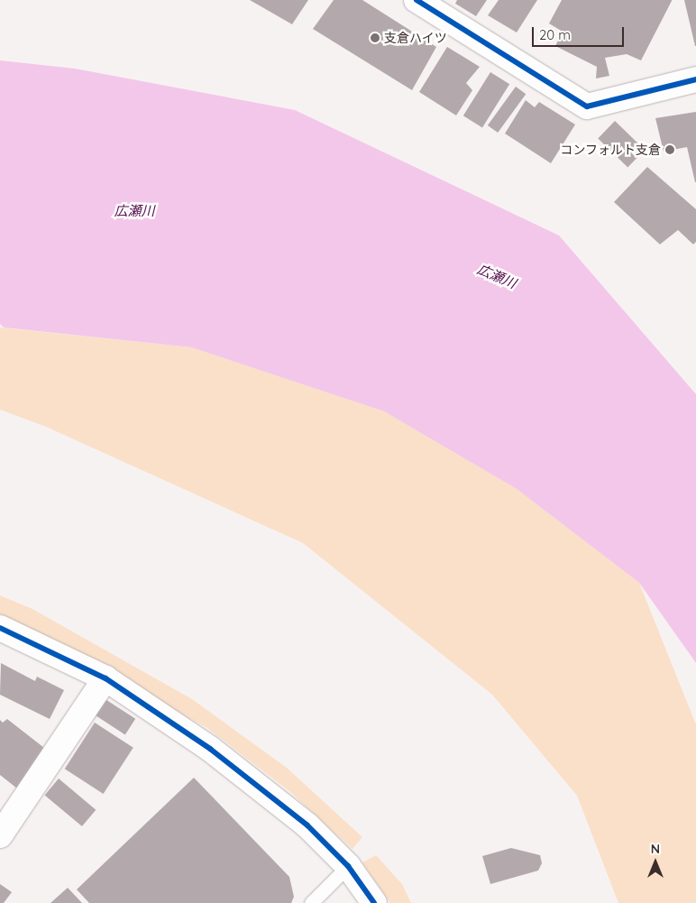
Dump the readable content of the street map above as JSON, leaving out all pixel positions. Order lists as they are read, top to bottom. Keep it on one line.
{"water":["広瀬川"],"places":["支倉ハイツ","コンフォルト支倉"],"scale_bar":"20 m","north":"top"}
